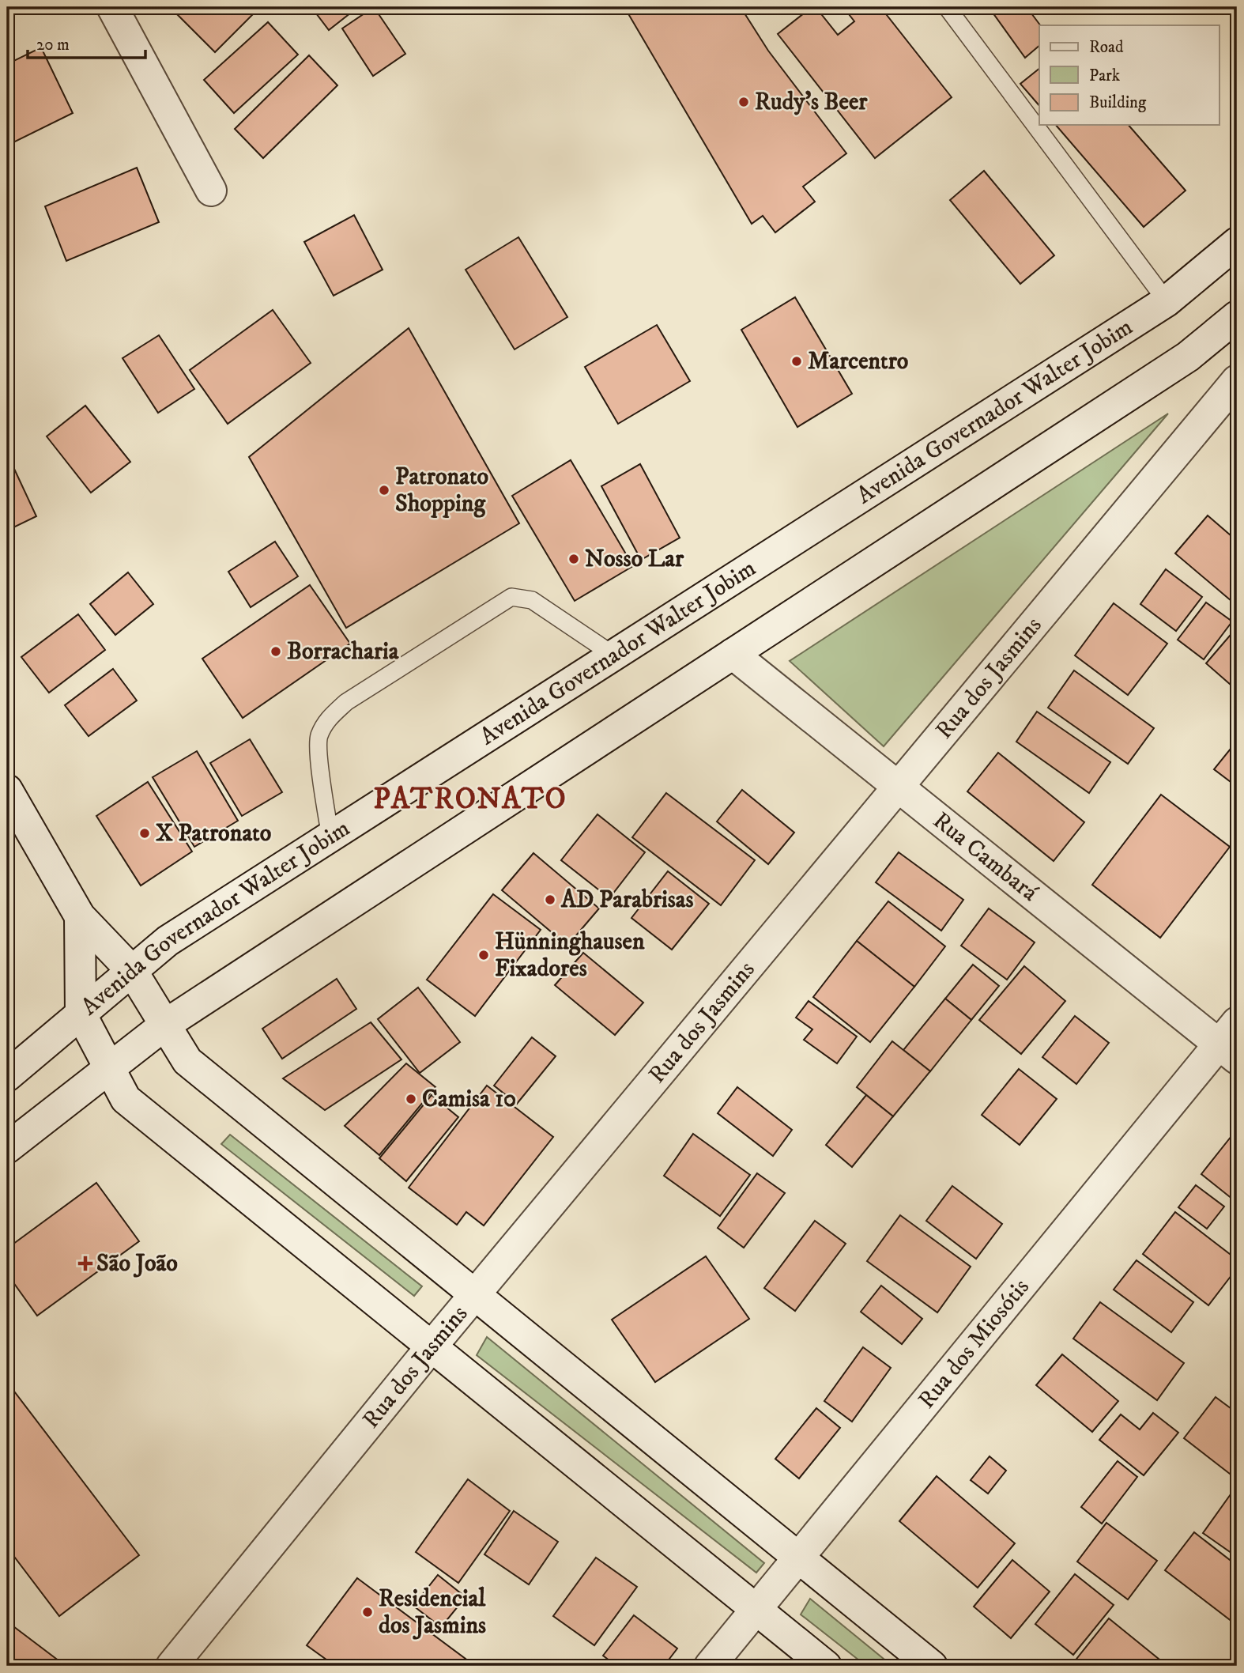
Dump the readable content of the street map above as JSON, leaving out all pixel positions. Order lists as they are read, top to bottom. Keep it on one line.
{"streets":{"street":["Avenida Governador Walter Jobim","Rua dos Jasmins","Rua Cambará","Rua dos Miosótis"]},"crossings":[["Rua dos Jasmins","Rua Cambará"],["Rua Cambará","Rua dos Miosótis"]],"districts":["PATRONATO"],"places":{"other":["Rudy's Beer","Marcentro","Patronato Shopping","Nosso Lar","Borracharia","X Patronato","AD Parabrisas","Hünninghausen Fixadores","Camisa 10","Residencial dos Jasmins"],"health":["São João"]},"legend":["Road","Park","Building"],"scale_bar":"20 m"}
